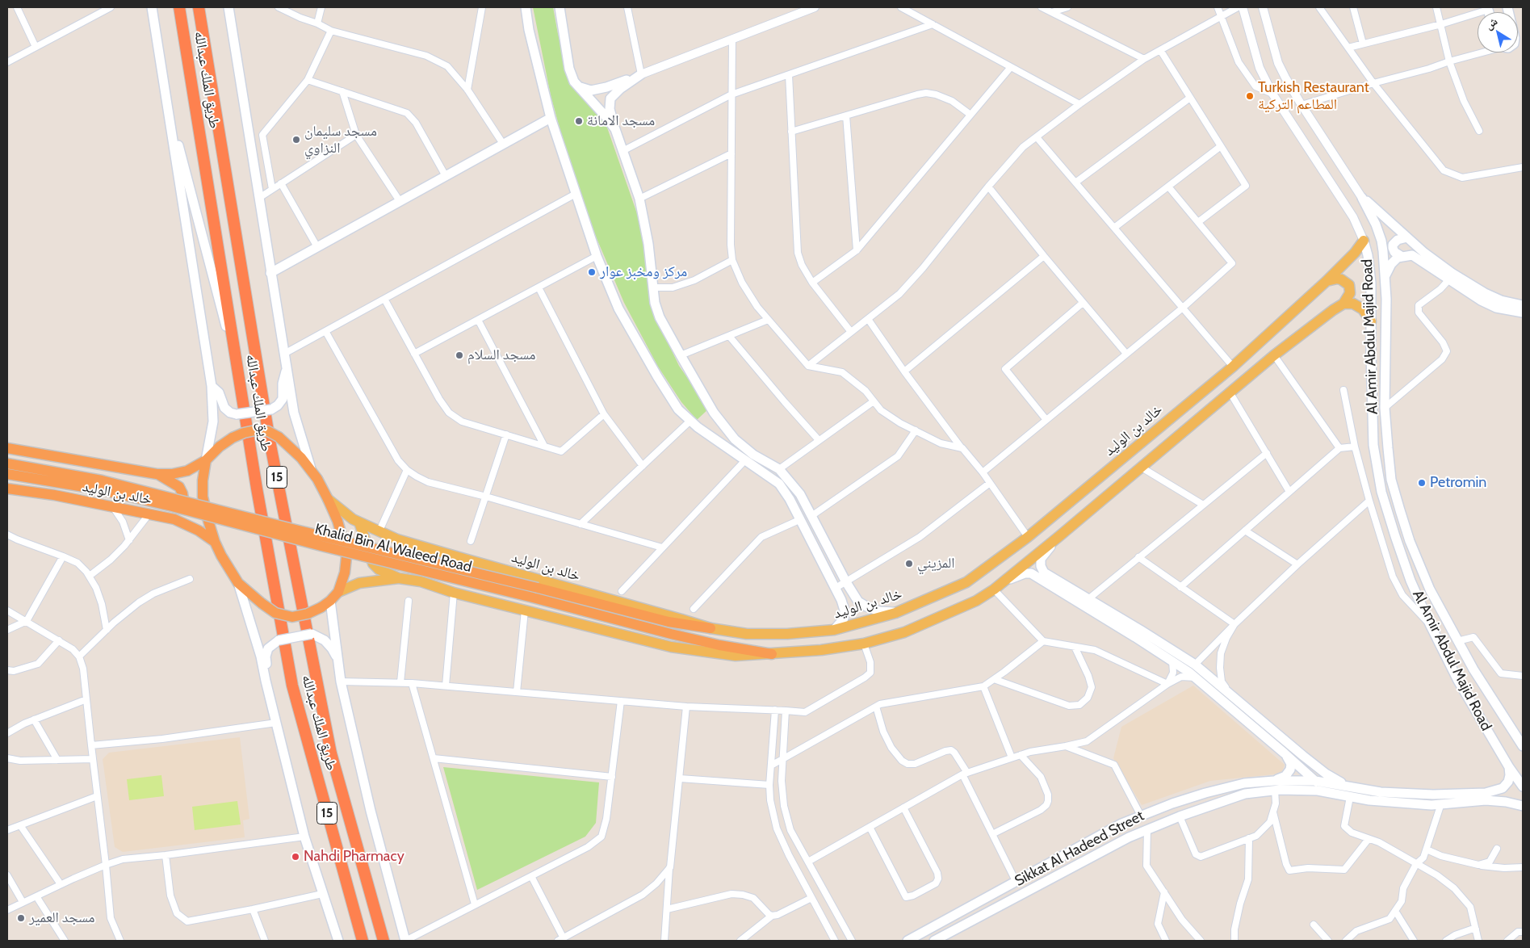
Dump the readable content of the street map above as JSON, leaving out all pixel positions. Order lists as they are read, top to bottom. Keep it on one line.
{"streets":{"highway":["طريق الملك عبدالله","خالد بن الوليد","15","Khalid Bin Al Waleed Road"],"main road":["Al Amir Abdul Majid Road","Sikkat Al Hadeed Street"]},"crossings":[["Al Amir Abdul Majid Road","خالد بن الوليد"],["Al Amir Abdul Majid Road","Sikkat Al Hadeed Street"],["خالد بن الوليد","15"],["خالد بن الوليد","Khalid Bin Al Waleed Road"]],"places":["Turkish Restaurant المطاعم التركية","مسجد الامانة","مسجد سليمان النزاوي","مركز ومخبز عوار","مسجد السلام","Petromin","المزيني","Nahdi Pharmacy","مسجد العمير"],"north":"top left"}
